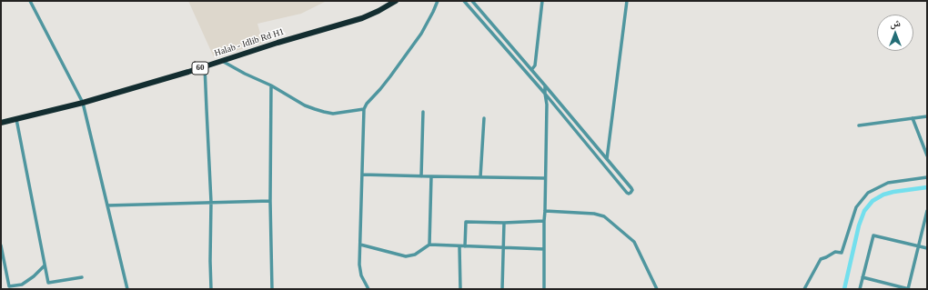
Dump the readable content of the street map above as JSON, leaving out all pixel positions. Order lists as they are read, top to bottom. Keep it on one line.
{"streets":{"highway":["Halab - Idlib Rd H1","60"]},"north":"top"}
